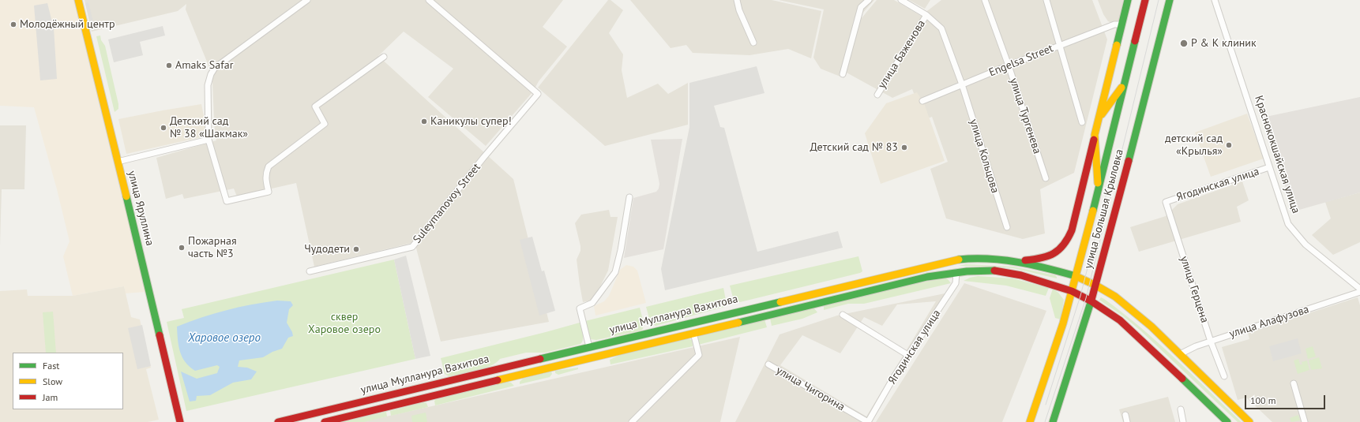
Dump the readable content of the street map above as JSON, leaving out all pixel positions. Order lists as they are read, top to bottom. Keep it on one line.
{"streets":{"main road":["улица Яруллина","улица Большая Крыловка","улица Мулланура Вахитова"],"street":["улица Баженова","Engelsa Street","улица Тургенева","Краснококшайская улица","улица Кольцова","Ягодинская улица","Suleymanovoy Street","улица Герцена","улица Алафузова","улица Чигорина"]},"crossings":[["улица Баженова","улица Кольцова"],["Engelsa Street","улица Тургенева"],["Engelsa Street","улица Кольцова"],["Краснококшайская улица","Ягодинская улица"],["Ягодинская улица","улица Герцена"],["Ягодинская улица","улица Мулланура Вахитова"],["Ягодинская улица","улица Чигорина"],["улица Большая Крыловка","улица Мулланура Вахитова"],["улица Герцена","улица Алафузова"]],"water":["Харовое озеро"],"parks":["сквер Харовое озеро"],"places":["Молодёжный центр","Р & К клиник","Amaks Safar","Каникулы супер!","Детский сад № 38 «Шакмак»","детский сад «Крылья»","Детский сад № 83","Пожарная часть №3","Чудодети"],"legend":["Fast","Slow","Jam"],"scale_bar":"100 m"}
